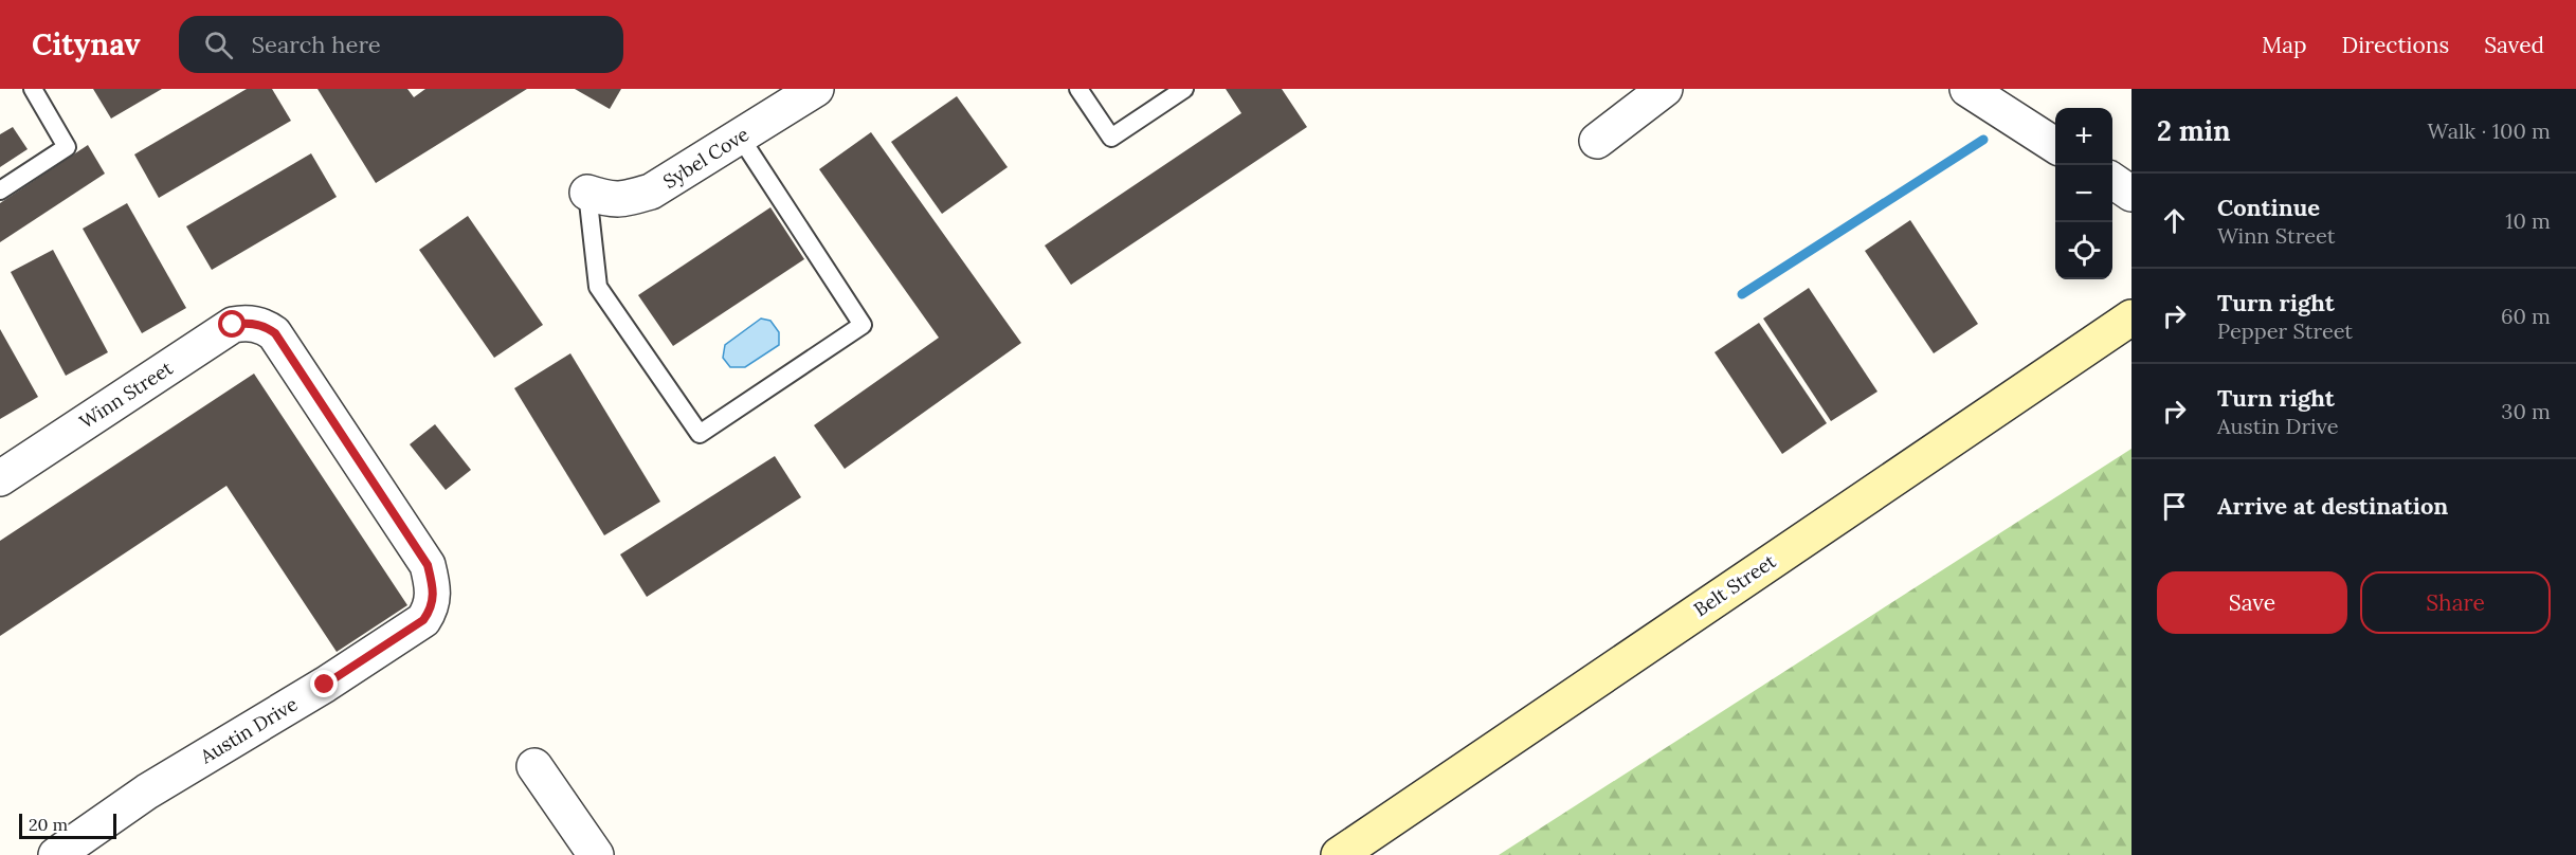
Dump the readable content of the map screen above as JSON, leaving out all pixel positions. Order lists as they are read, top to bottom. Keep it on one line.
{"streets":{"street":["Sybel Cove","Winn Street","Belt Street","Austin Drive"]},"crossings":[["Winn Street","Austin Drive"]],"scale_bar":"20 m","page":{"header":"Citynav","search":"Search here","nav":["Map","Directions","Saved"],"heading":["2 min","Walk · 100 m"],"map_buttons":["+","−"],"list":[["Continue","Winn Street","10 m"],["Turn right","Pepper Street","60 m"],["Turn right","Austin Drive","30 m"],"Arrive at destination"],"buttons":["Save","Share"],"scale":"20 m"}}
